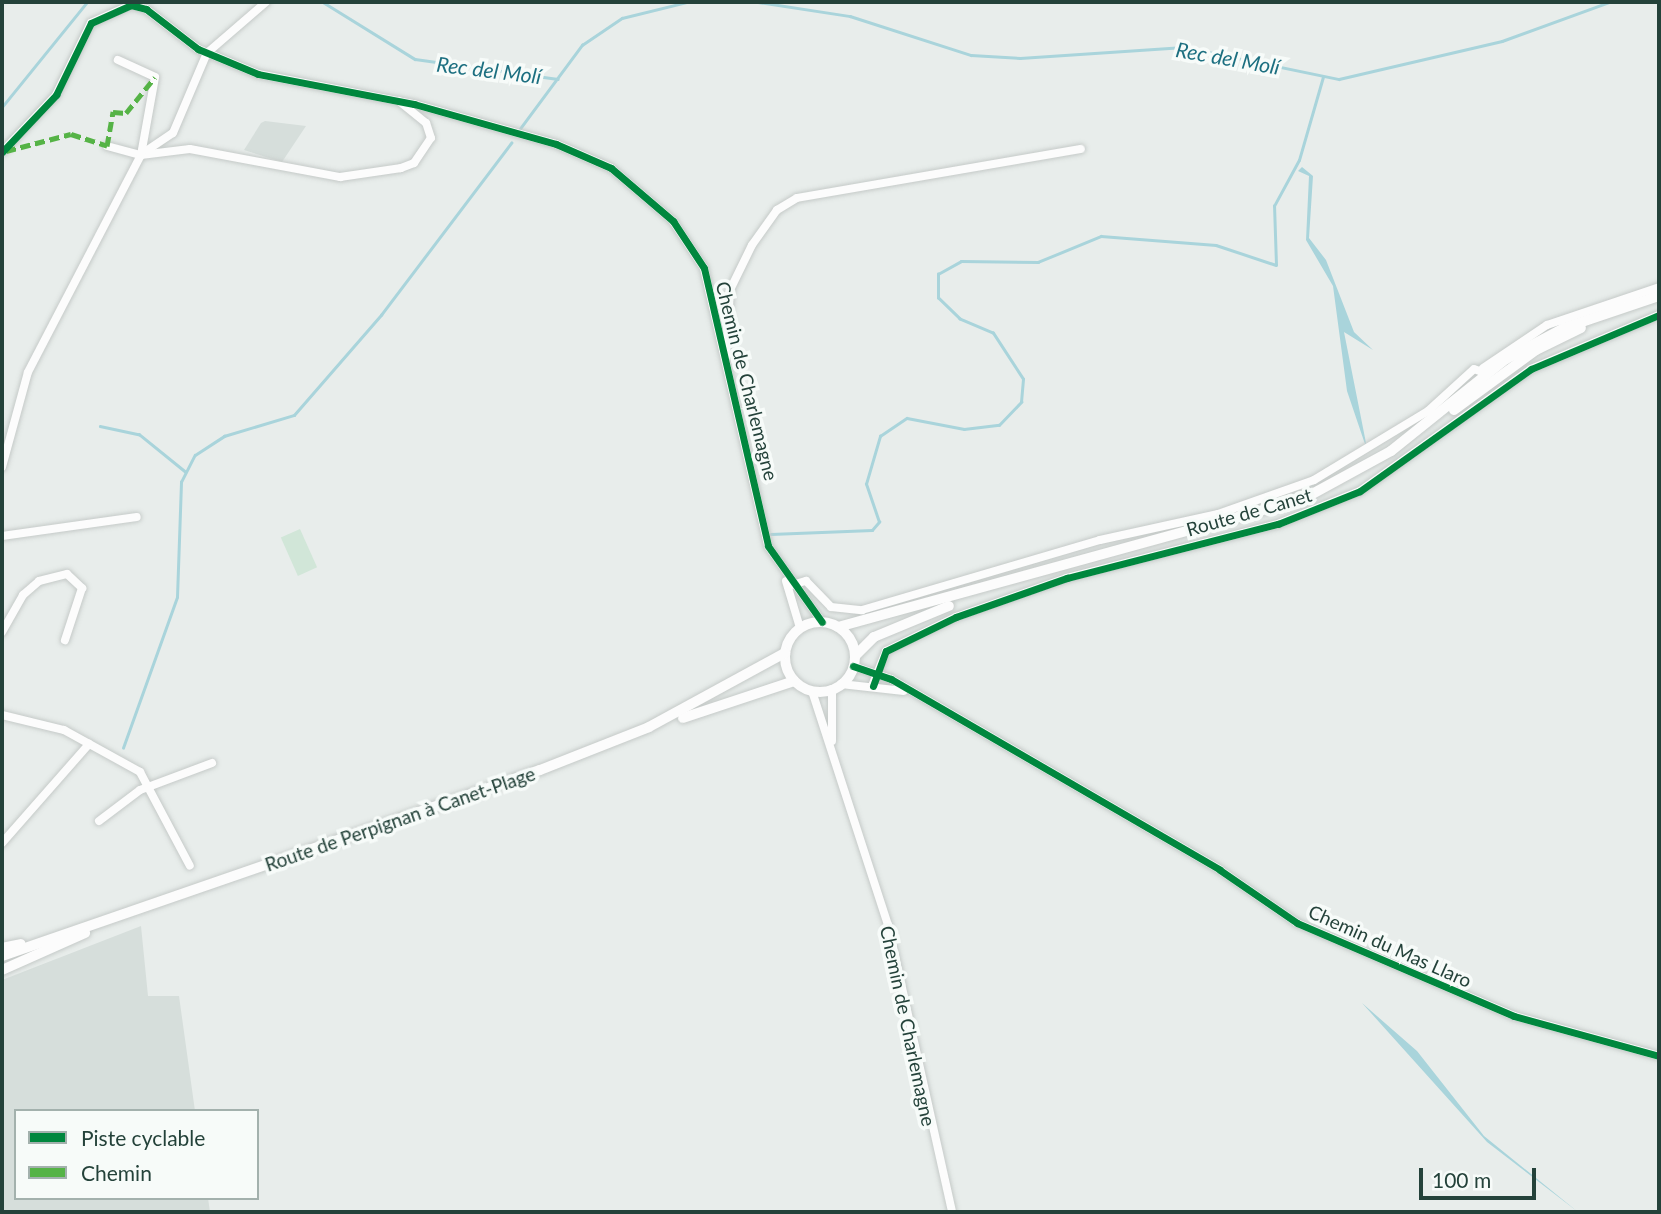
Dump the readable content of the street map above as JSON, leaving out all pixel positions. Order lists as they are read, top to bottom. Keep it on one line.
{"streets":{"main road":["Route de Canet","Route de Perpignan à Canet-Plage"],"street":["Chemin de Charlemagne","Chemin du Mas Llaro"]},"crossings":[["Chemin de Charlemagne","Route de Canet"],["Chemin de Charlemagne","Route de Perpignan à Canet-Plage"],["Chemin de Charlemagne","Chemin du Mas Llaro"],["Route de Canet","Route de Perpignan à Canet-Plage"],["Route de Canet","Chemin du Mas Llaro"],["Route de Perpignan à Canet-Plage","Chemin du Mas Llaro"]],"water":["Rec del Molí"],"legend":["Piste cyclable","Chemin"],"scale_bar":"100 m"}
